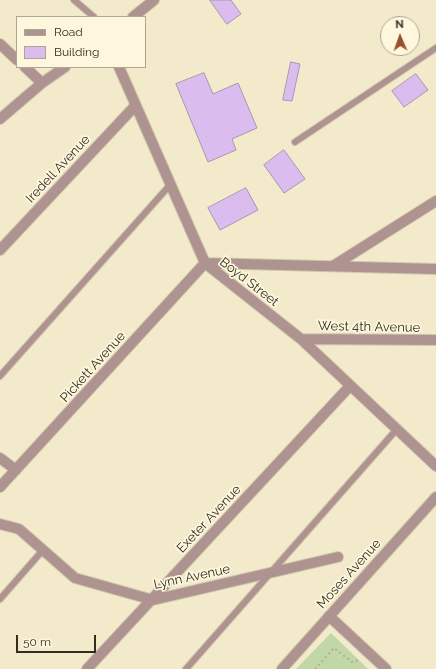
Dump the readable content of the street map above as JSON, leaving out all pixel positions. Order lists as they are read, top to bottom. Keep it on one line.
{"streets":{"street":["Iredell Avenue","Boyd Street","West 4th Avenue","Pickett Avenue","Exeter Avenue","Moses Avenue","Lynn Avenue"]},"crossings":[["Iredell Avenue","Boyd Street"],["Boyd Street","West 4th Avenue"],["Boyd Street","Pickett Avenue"],["Boyd Street","Exeter Avenue"],["Exeter Avenue","Lynn Avenue"]],"legend":["Road","Building"],"scale_bar":"50 m","north":"top"}
